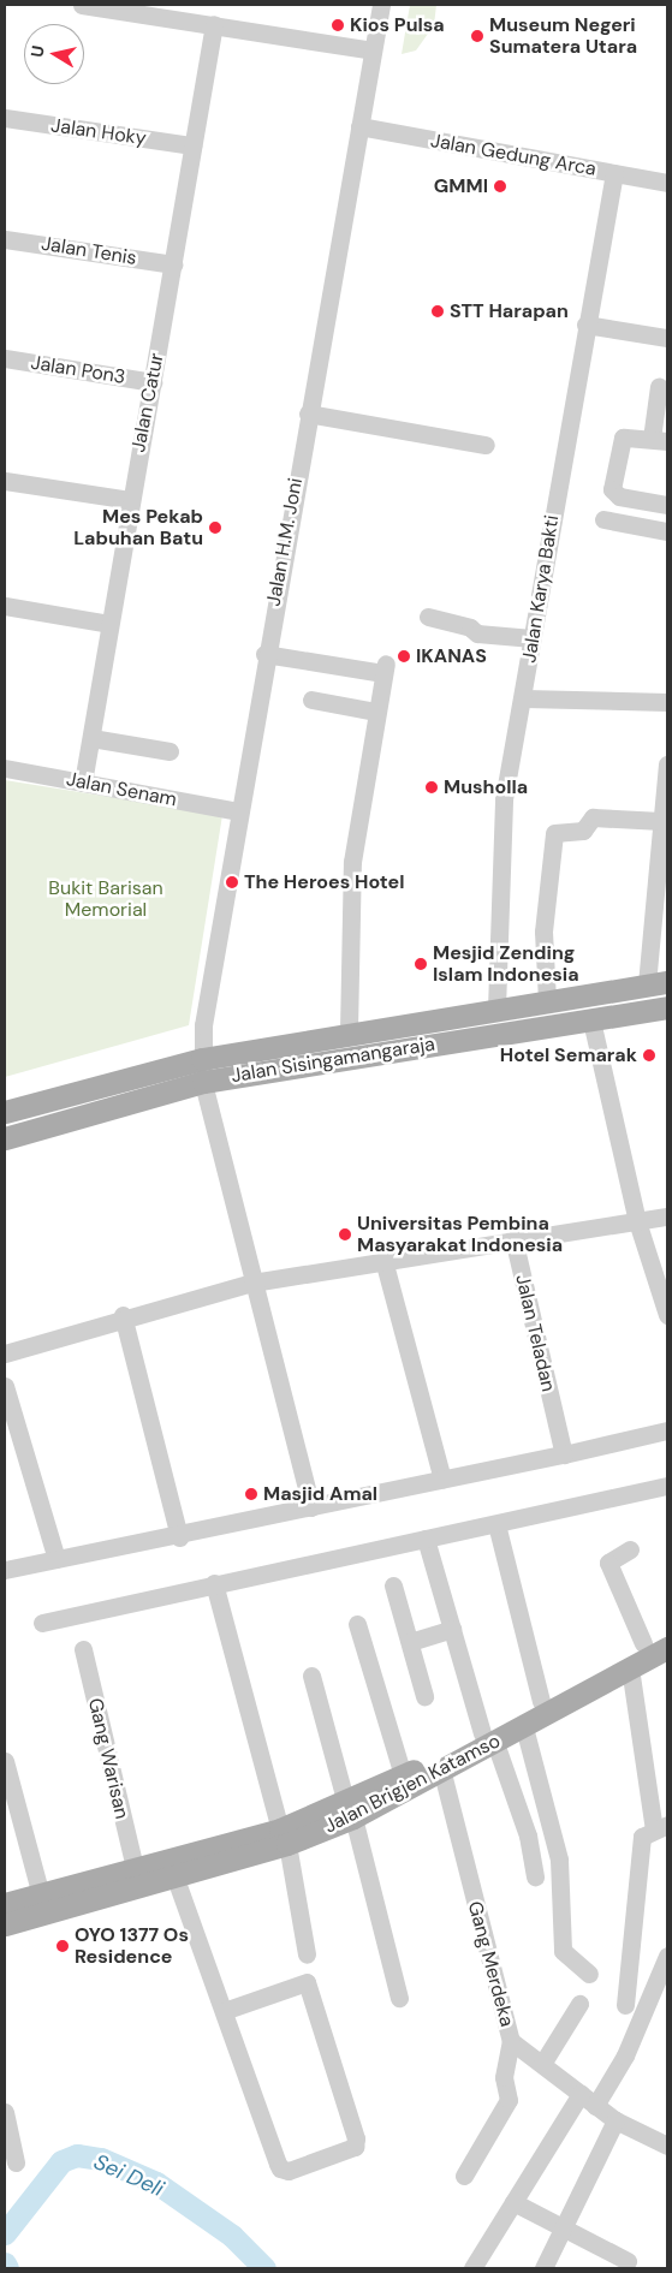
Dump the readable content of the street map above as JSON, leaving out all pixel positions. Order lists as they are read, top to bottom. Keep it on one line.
{"streets":{"main road":["Jalan Sisingamangaraja","Jalan Brigjen Katamso"],"street":["Jalan Hoky","Jalan Gedung Arca","Jalan Tenis","Jalan Pon3","Jalan Catur","Jalan H.M. Joni","Jalan Karya Bakti","Jalan Senam","Jalan Teladan","Gang Warisan","Gang Merdeka"]},"crossings":[["Jalan Hoky","Jalan Catur"],["Jalan Gedung Arca","Jalan H.M. Joni"],["Jalan Gedung Arca","Jalan Karya Bakti"],["Jalan Tenis","Jalan Catur"],["Jalan Pon3","Jalan Catur"],["Jalan Catur","Jalan Senam"],["Jalan H.M. Joni","Jalan Senam"],["Jalan H.M. Joni","Jalan Sisingamangaraja"],["Jalan Karya Bakti","Jalan Sisingamangaraja"],["Gang Warisan","Jalan Brigjen Katamso"],["Jalan Brigjen Katamso","Gang Merdeka"]],"water":["Sei Deli"],"parks":["Bukit Barisan Memorial"],"places":["Kios Pulsa","Museum Negeri Sumatera Utara","GMMI","STT Harapan","Mes Pekab Labuhan Batu","IKANAS","Musholla","The Heroes Hotel","Mesjid Zending Islam Indonesia","Hotel Semarak","Universitas Pembina Masyarakat Indonesia","Masjid Amal","OYO 1377 Os Residence"],"north":"left"}
